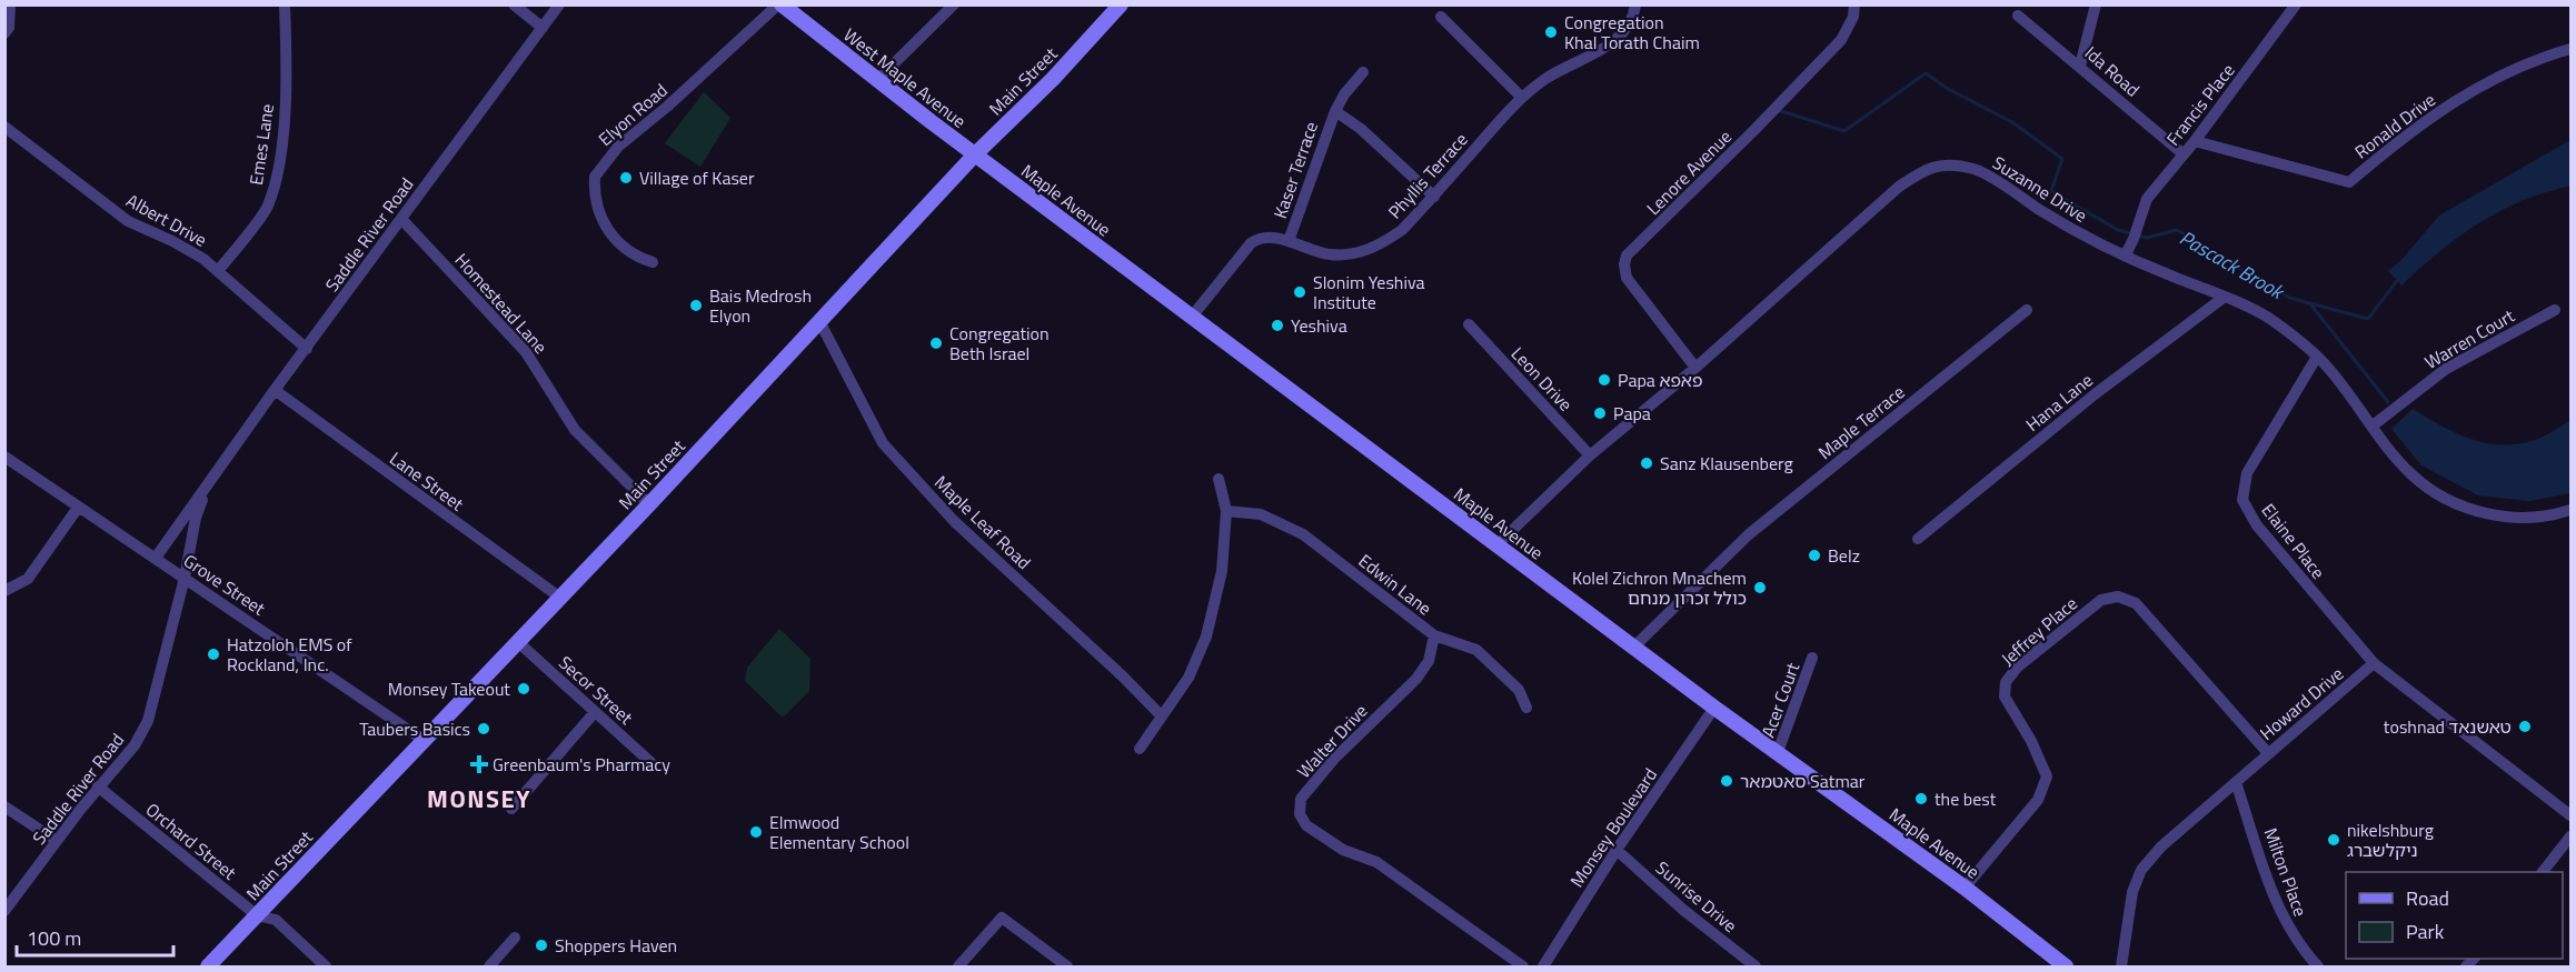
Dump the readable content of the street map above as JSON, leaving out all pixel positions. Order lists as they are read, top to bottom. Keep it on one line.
{"streets":{"street":["Ida Road","West Maple Avenue","Main Street","Francis Place","Elyon Road","Ronald Drive","Emes Lane","Kaser Terrace","Lenore Avenue","Phyllis Terrace","Suzanne Drive","Maple Avenue","Albert Drive","Saddle River Road","Homestead Lane","Warren Court","Leon Drive","Hana Lane","Maple Terrace","Lane Street","Maple Leaf Road","Elaine Place","Grove Street","Edwin Lane","Jeffrey Place","Secor Street","Acer Court","Howard Drive","Walter Drive","Monsey Boulevard","Orchard Street","Milton Place","Sunrise Drive"]},"crossings":[["Ida Road","Francis Place"],["West Maple Avenue","Main Street"],["West Maple Avenue","Elyon Road"],["West Maple Avenue","Maple Avenue"],["Main Street","Maple Avenue"],["Main Street","Homestead Lane"],["Main Street","Lane Street"],["Main Street","Maple Leaf Road"],["Main Street","Grove Street"],["Main Street","Secor Street"],["Main Street","Orchard Street"],["Francis Place","Ronald Drive"],["Francis Place","Suzanne Drive"],["Emes Lane","Albert Drive"],["Kaser Terrace","Phyllis Terrace"],["Lenore Avenue","Suzanne Drive"],["Phyllis Terrace","Maple Avenue"],["Suzanne Drive","Maple Avenue"],["Suzanne Drive","Warren Court"],["Suzanne Drive","Leon Drive"],["Suzanne Drive","Hana Lane"],["Suzanne Drive","Elaine Place"],["Maple Avenue","Maple Terrace"],["Maple Avenue","Jeffrey Place"],["Maple Avenue","Acer Court"],["Maple Avenue","Monsey Boulevard"],["Albert Drive","Saddle River Road"],["Saddle River Road","Homestead Lane"],["Saddle River Road","Lane Street"],["Saddle River Road","Grove Street"],["Saddle River Road","Orchard Street"],["Elaine Place","Howard Drive"],["Edwin Lane","Walter Drive"],["Jeffrey Place","Howard Drive"],["Howard Drive","Milton Place"],["Monsey Boulevard","Sunrise Drive"]],"districts":["MONSEY"],"water":["Pascack Brook"],"places":{"other":["Congregation Khal Torath Chaim","Village of Kaser","Slonim Yeshiva Institute","Bais Medrosh Elyon","Yeshiva","Congregation Beth Israel","Papa פאפא","Papa","Sanz Klausenberg","Belz","Kolel Zichron Mnachem כולל זכרון מנחם","Hatzoloh EMS of Rockland, Inc.","Monsey Takeout","toshnad טאשנאד","Taubers Basics","סאטמאר Satmar","the best","Elmwood Elementary School","nikelshburg ניקלשברג","Shoppers Haven"],"health":["Greenbaum's Pharmacy"]},"legend":["Road","Park"],"scale_bar":"100 m"}
